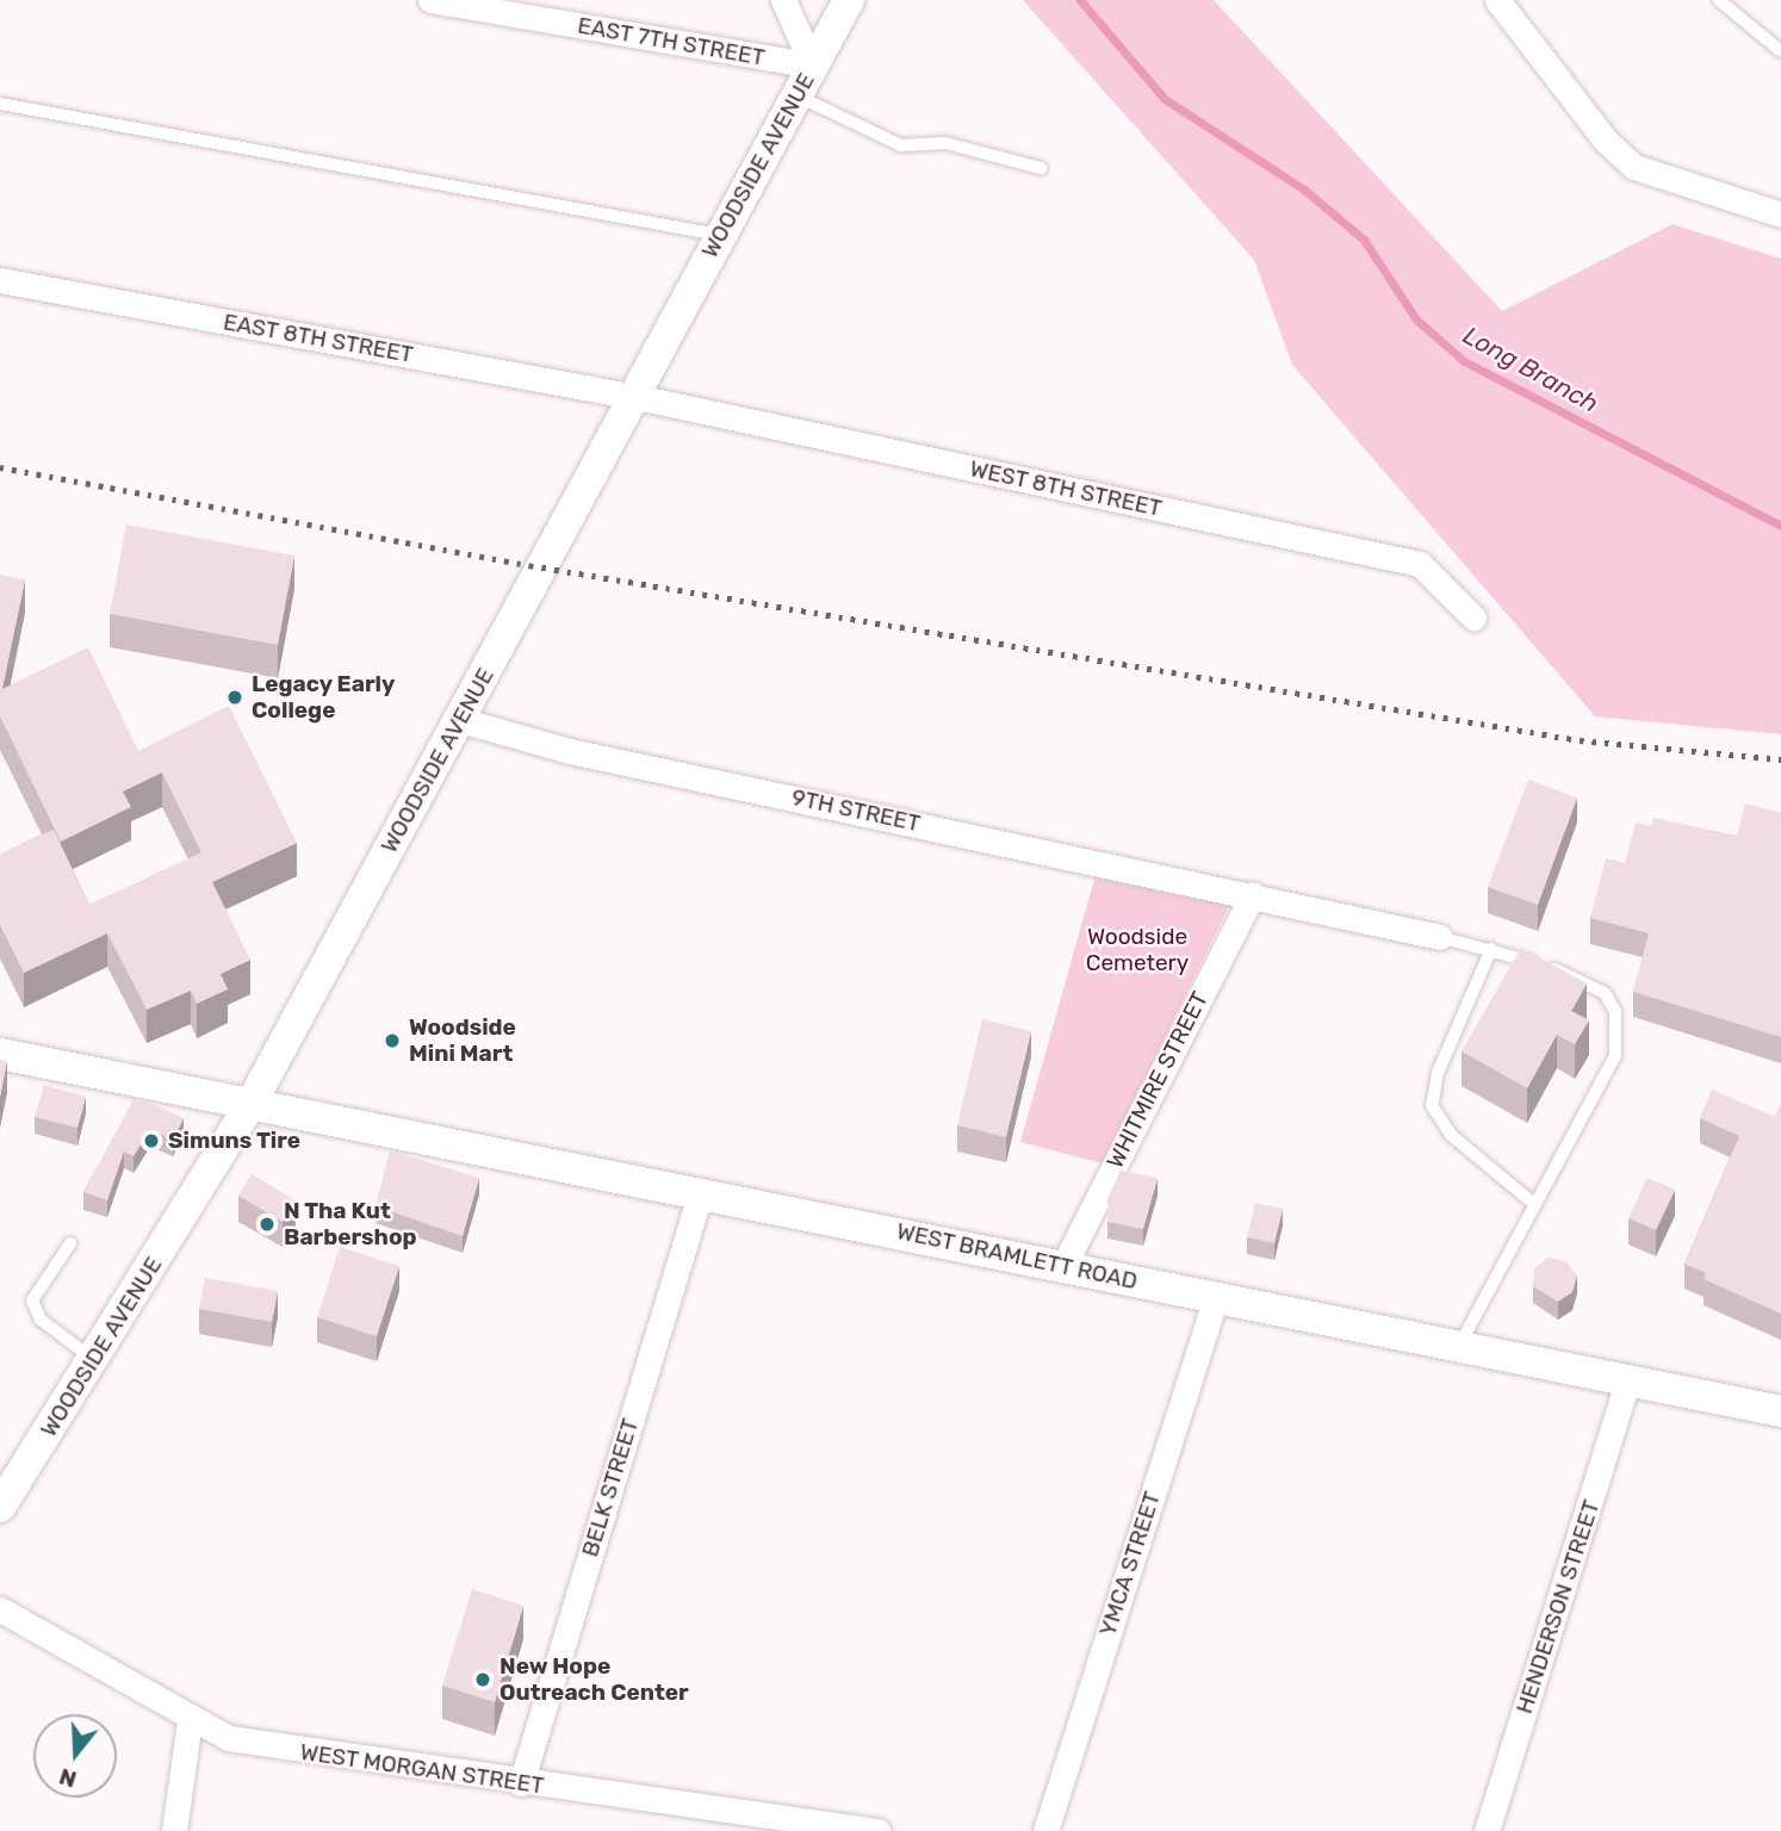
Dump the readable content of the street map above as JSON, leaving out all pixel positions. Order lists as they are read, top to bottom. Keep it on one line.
{"streets":{"street":["EAST 7TH STREET","WOODSIDE AVENUE","EAST 8TH STREET","WEST 8TH STREET","9TH STREET","WHITMIRE STREET","WEST BRAMLETT ROAD","BELK STREET","YMCA STREET","HENDERSON STREET","WEST MORGAN STREET"]},"crossings":[["EAST 7TH STREET","WOODSIDE AVENUE"],["WOODSIDE AVENUE","EAST 8TH STREET"],["WOODSIDE AVENUE","WEST 8TH STREET"],["WOODSIDE AVENUE","9TH STREET"],["WOODSIDE AVENUE","WEST BRAMLETT ROAD"],["EAST 8TH STREET","WEST 8TH STREET"],["9TH STREET","WHITMIRE STREET"],["WHITMIRE STREET","WEST BRAMLETT ROAD"],["WEST BRAMLETT ROAD","BELK STREET"],["WEST BRAMLETT ROAD","YMCA STREET"],["WEST BRAMLETT ROAD","HENDERSON STREET"],["BELK STREET","WEST MORGAN STREET"]],"water":["Long Branch"],"parks":["Woodside Cemetery"],"places":["Legacy Early College","Woodside Mini Mart","Simuns Tire","N Tha Kut Barbershop","New Hope Outreach Center"],"north":"bottom"}
